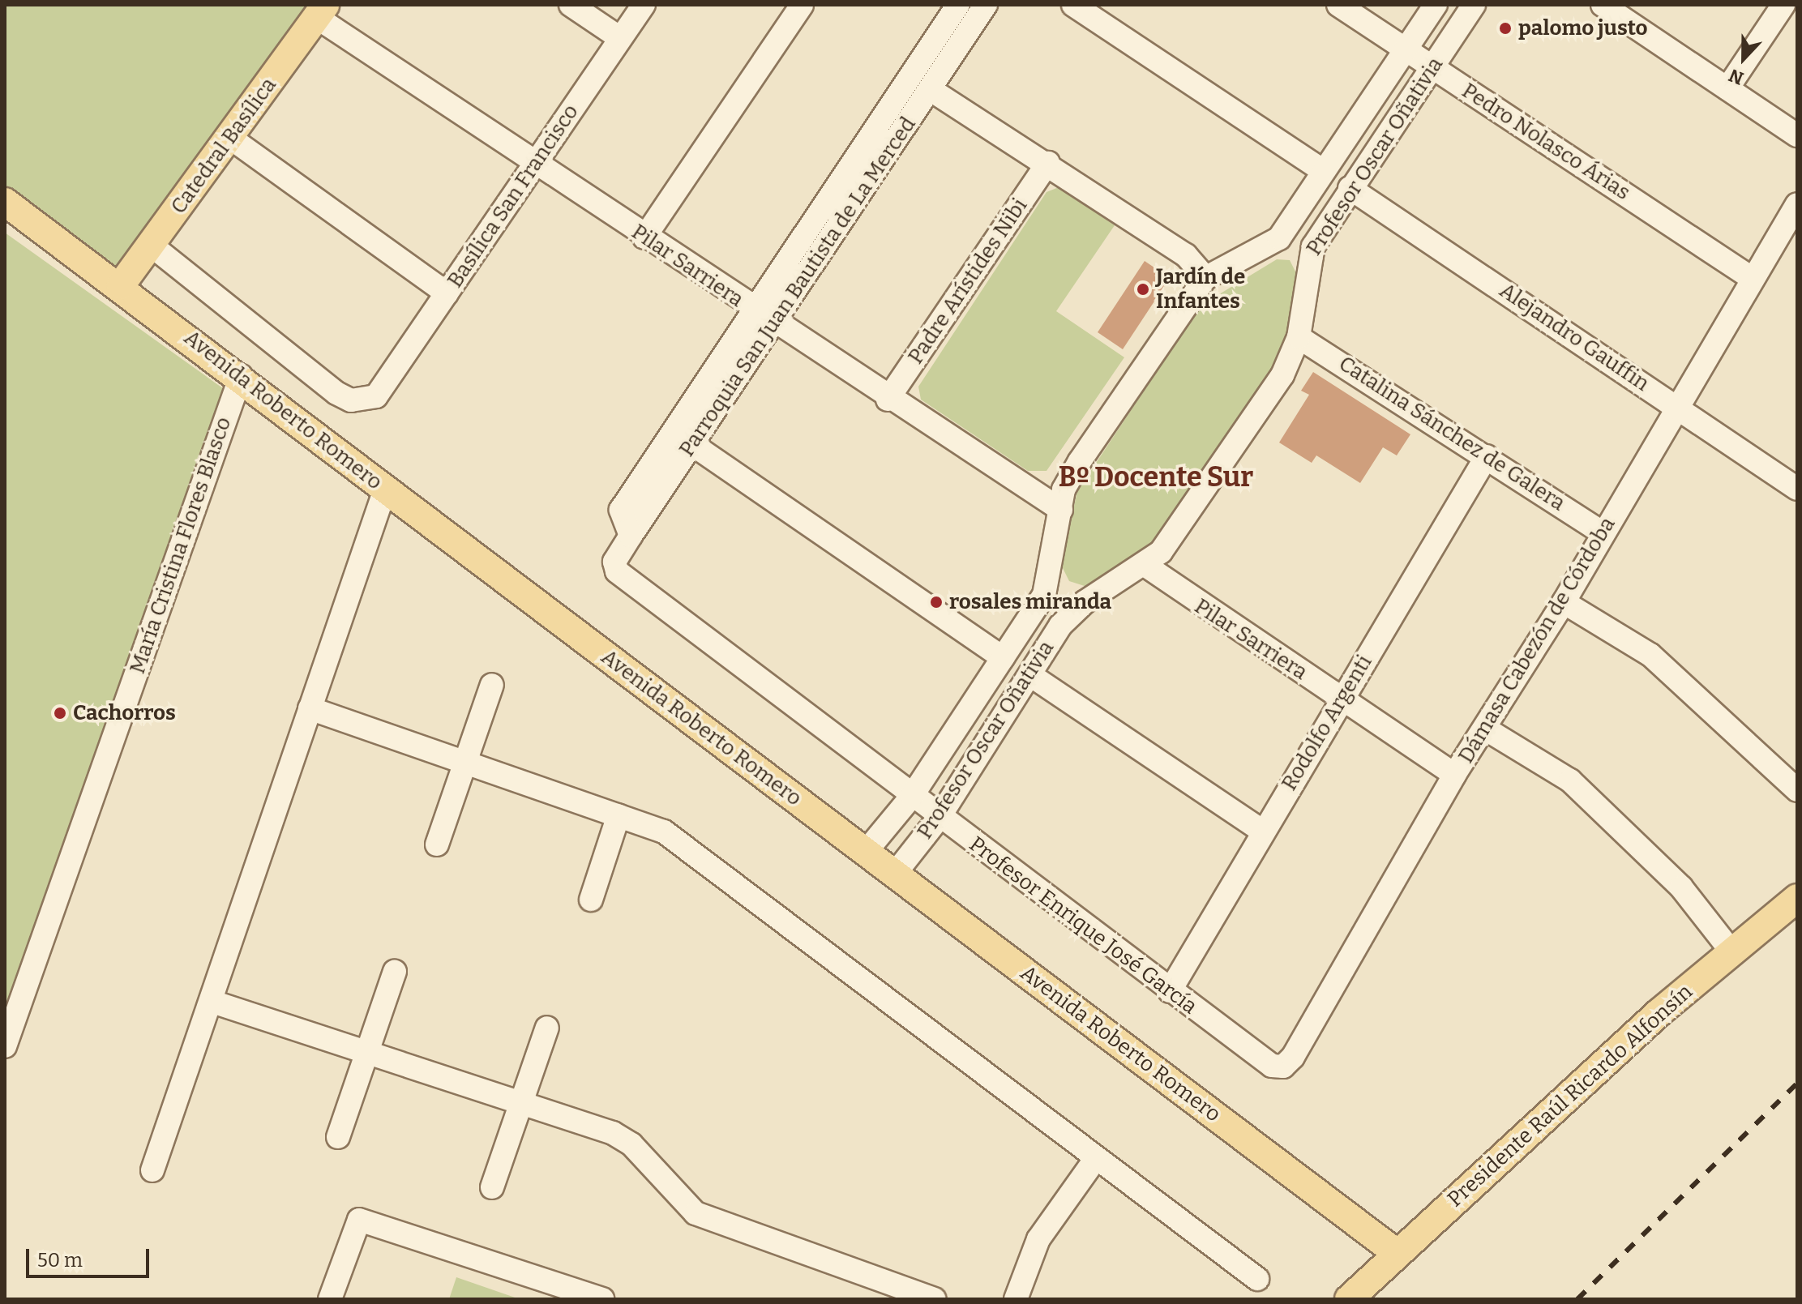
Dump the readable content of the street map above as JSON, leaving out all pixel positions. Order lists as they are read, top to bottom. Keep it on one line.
{"streets":{"main road":["Catedral Basílica","Avenida Roberto Romero","Presidente Raúl Ricardo Alfonsín"],"street":["Pedro Nolasco Árias","Profesor Oscar Oñativia","Basílica San Francisco","Pilar Sarriera","Padre Arístides Nibi","Parroquia San Juan Bautista de La Merced","Alejandro Gauffin","Catalina Sánchez de Galera","María Cristina Flores Blasco","Dámasa Cabezón de Córdoba","Rodolfo Argenti","Profesor Enrique José García"]},"crossings":[["Pedro Nolasco Árias","Profesor Oscar Oñativia"],["Pedro Nolasco Árias","Dámasa Cabezón de Córdoba"],["Catedral Basílica","Basílica San Francisco"],["Catedral Basílica","Pilar Sarriera"],["Catedral Basílica","Avenida Roberto Romero"],["Profesor Oscar Oñativia","Pilar Sarriera"],["Profesor Oscar Oñativia","Alejandro Gauffin"],["Profesor Oscar Oñativia","Avenida Roberto Romero"],["Profesor Oscar Oñativia","Catalina Sánchez de Galera"],["Profesor Oscar Oñativia","Profesor Enrique José García"],["Basílica San Francisco","Pilar Sarriera"],["Pilar Sarriera","Padre Arístides Nibi"],["Pilar Sarriera","Parroquia San Juan Bautista de La Merced"],["Pilar Sarriera","Dámasa Cabezón de Córdoba"],["Pilar Sarriera","Rodolfo Argenti"],["Parroquia San Juan Bautista de La Merced","Profesor Enrique José García"],["Alejandro Gauffin","Dámasa Cabezón de Córdoba"],["Avenida Roberto Romero","María Cristina Flores Blasco"],["Avenida Roberto Romero","Presidente Raúl Ricardo Alfonsín"],["Catalina Sánchez de Galera","Dámasa Cabezón de Córdoba"],["Catalina Sánchez de Galera","Rodolfo Argenti"],["Dámasa Cabezón de Córdoba","Profesor Enrique José García"],["Rodolfo Argenti","Profesor Enrique José García"]],"districts":["Bº Docente Sur"],"places":["palomo justo","Jardín de Infantes","rosales miranda","Cachorros"],"scale_bar":"50 m","north":"bottom"}
